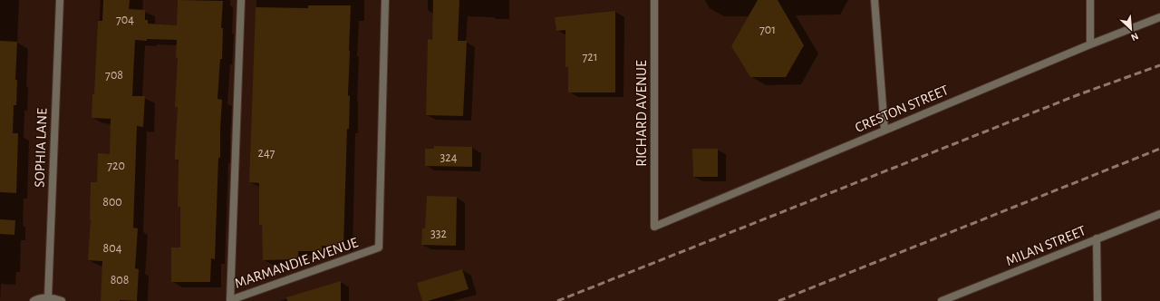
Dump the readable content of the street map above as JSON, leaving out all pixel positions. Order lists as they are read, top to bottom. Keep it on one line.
{"streets":{"street":["CRESTON STREET","RICHARD AVENUE","SOPHIA LANE","MILAN STREET","MARMANDIE AVENUE"]},"crossings":[["CRESTON STREET","RICHARD AVENUE"]],"house_numbers":["704","701","721","708","247","324","720","800","332","804","808"],"north":"bottom right"}
